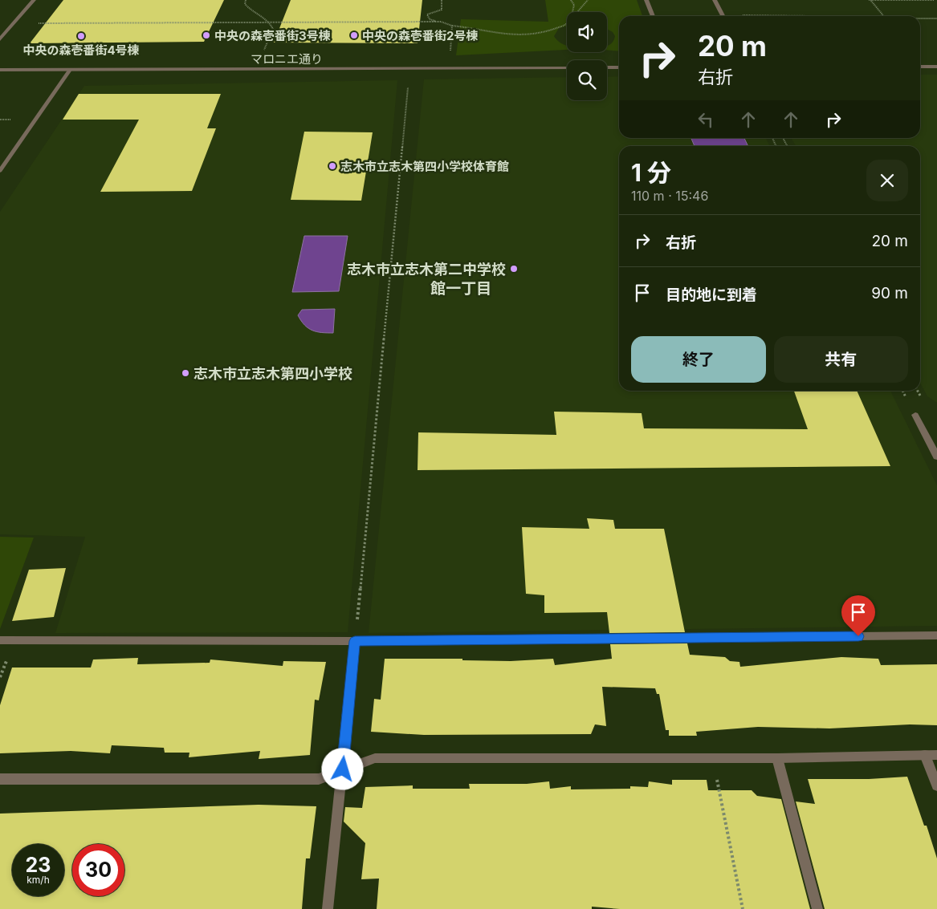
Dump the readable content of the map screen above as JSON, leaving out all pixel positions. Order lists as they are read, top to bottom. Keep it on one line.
{"streets":{"street":["マロニエ通り"]},"districts":["館一丁目"],"places":["中央の森壱番街3号棟","中央の森壱番街2号棟","中央の森壱番街4号棟","志木市立志木第四小学校体育館","志木市立志木第二中学校","志木市立志木第四小学校"],"page":{"turn":["20 m","右折"],"heading":["1 分","110 m · 15:46"],"list":[{"name":"右折","value":"20 m"},{"name":"目的地に到着","value":"90 m"}],"buttons":["終了","共有"],"speed":"23 km/h","limit":"30"}}
